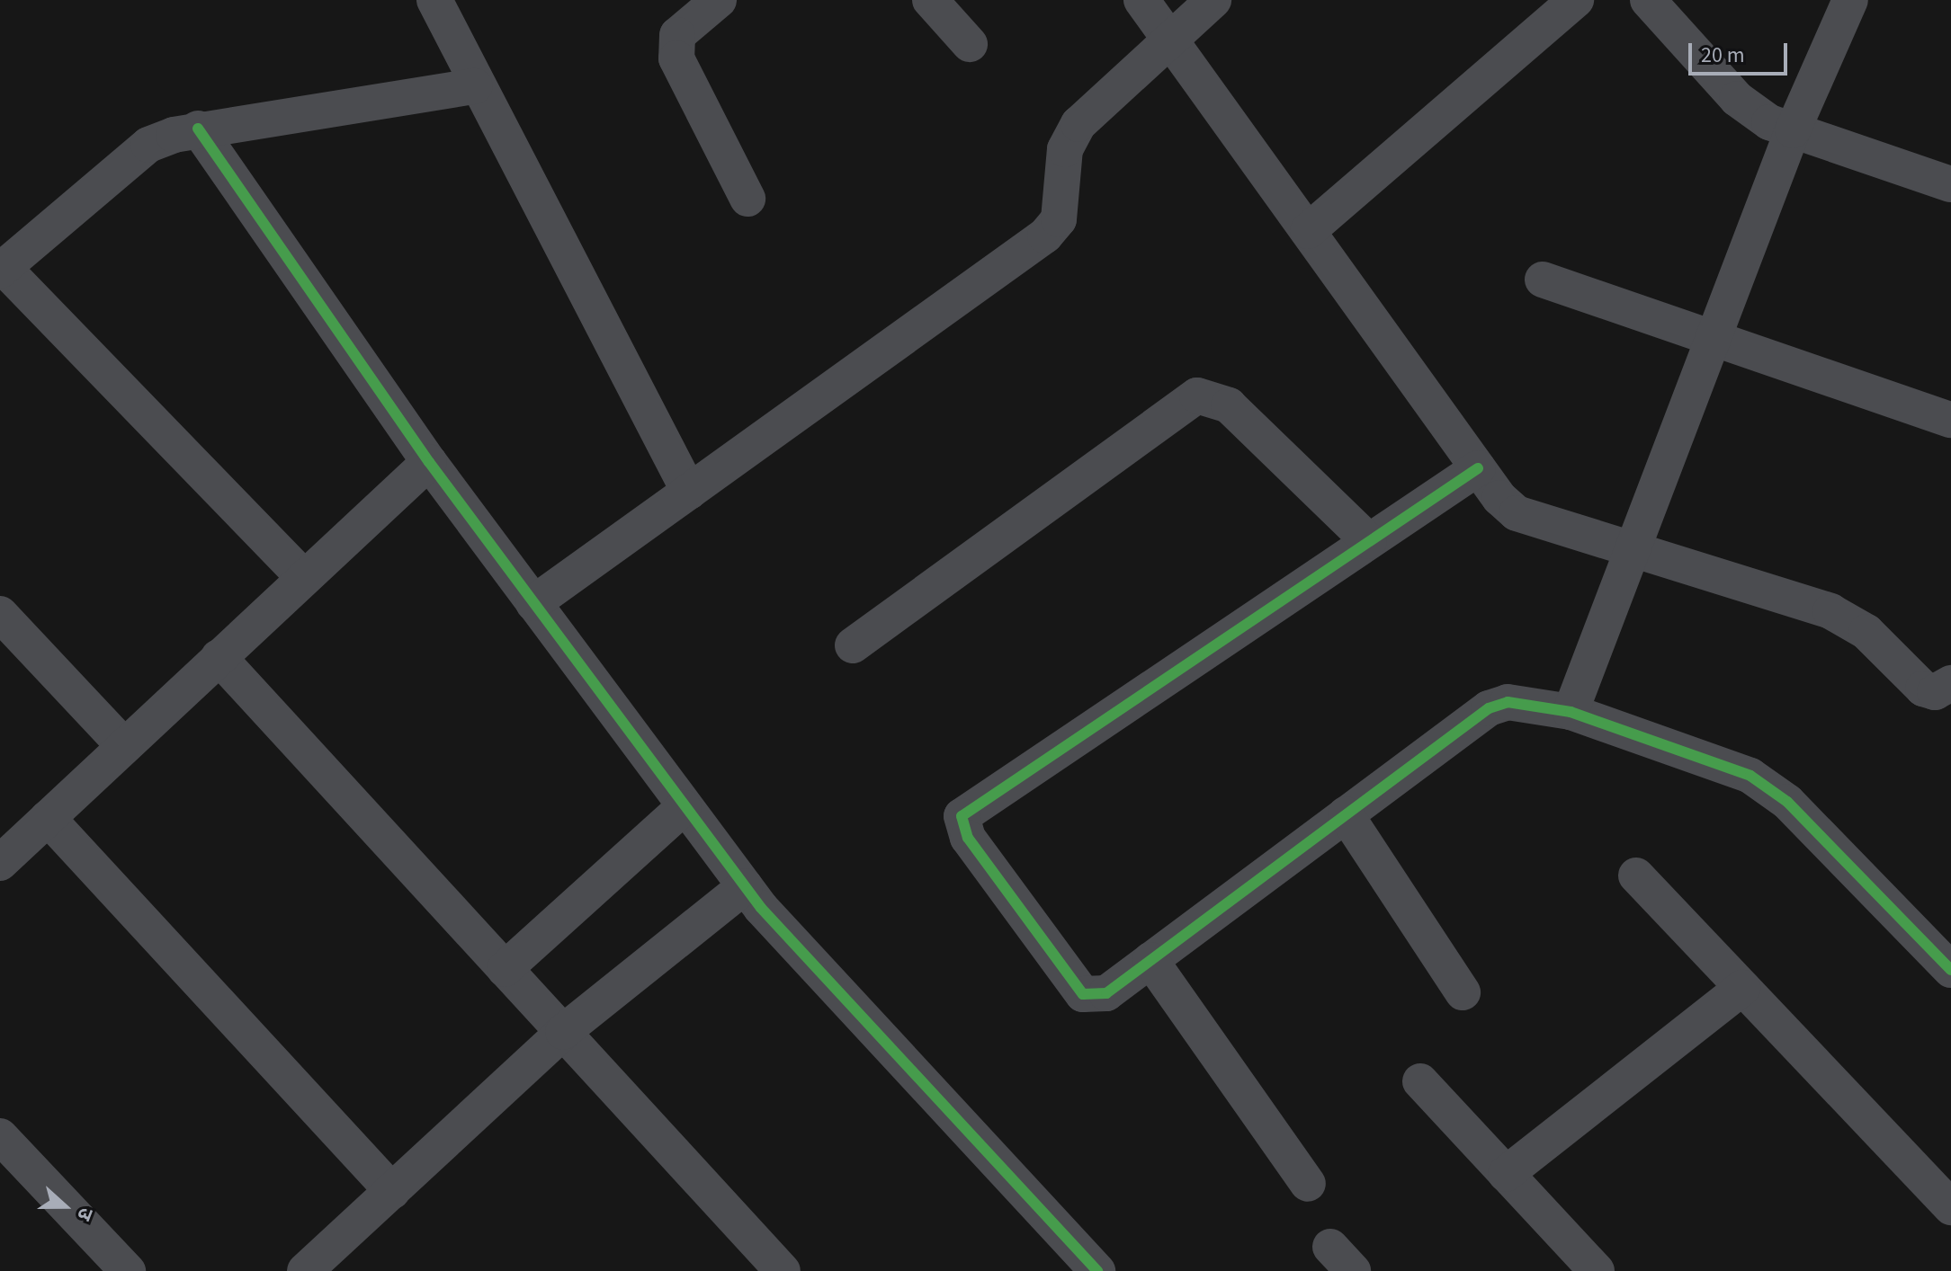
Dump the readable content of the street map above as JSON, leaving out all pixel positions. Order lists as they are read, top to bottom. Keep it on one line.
{"scale_bar":"20 m","north":"right"}
